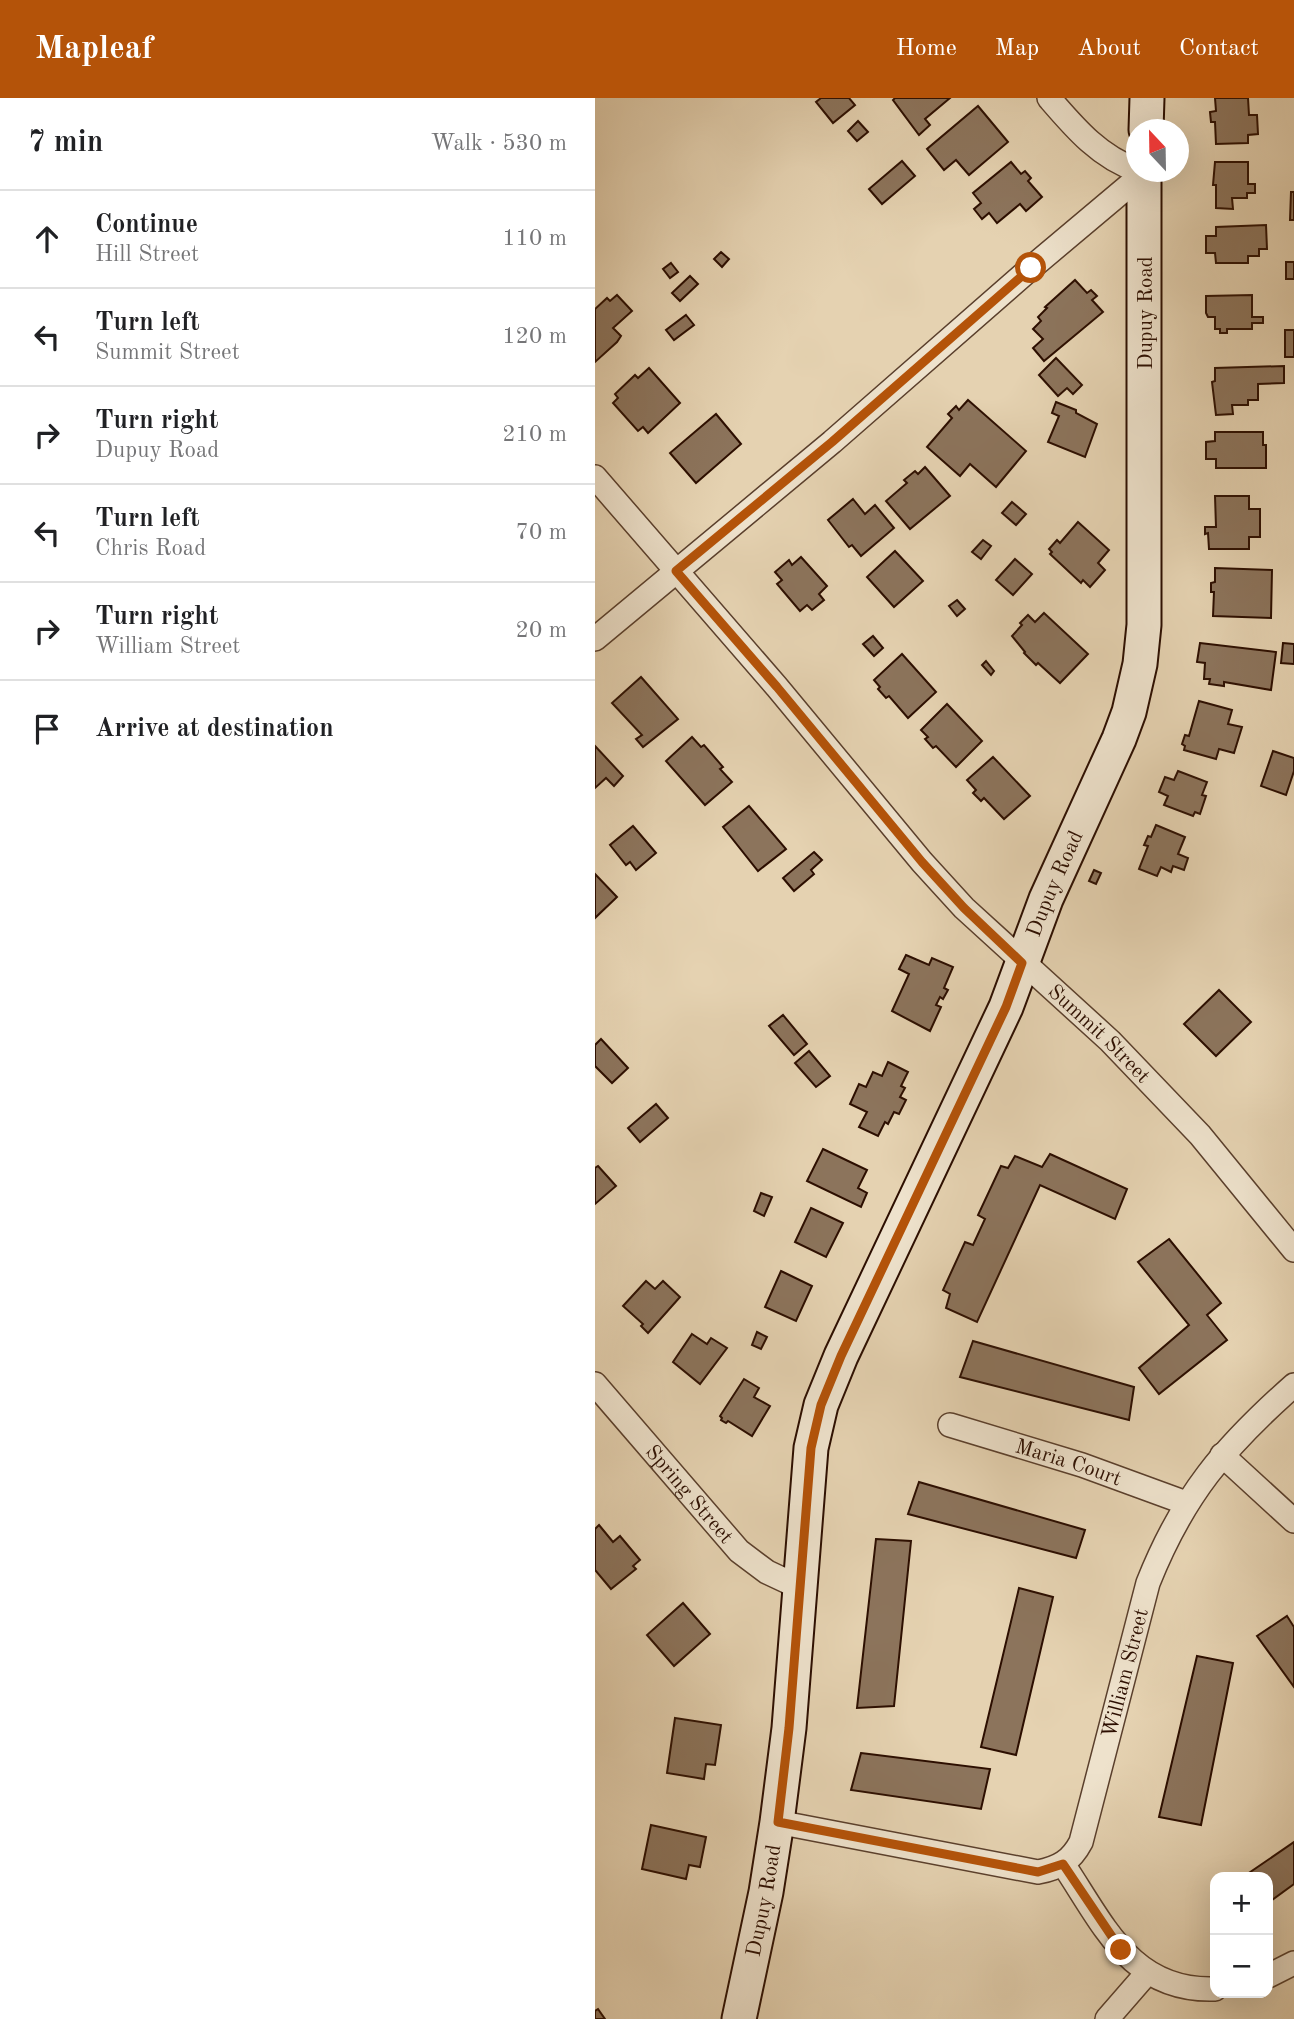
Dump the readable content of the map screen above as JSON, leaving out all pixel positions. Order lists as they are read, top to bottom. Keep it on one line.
{"streets":{"street":["Dupuy Road","Summit Street","Maria Court","Spring Street","William Street"]},"crossings":[["Dupuy Road","Summit Street"],["Dupuy Road","Spring Street"],["Maria Court","William Street"]],"north":"top","page":{"header":"Mapleaf","nav":["Home","Map","About","Contact"],"heading":["7 min","Walk · 530 m"],"list":[["Continue","Hill Street","110 m"],["Turn left","Summit Street","120 m"],["Turn right","Dupuy Road","210 m"],["Turn left","Chris Road","70 m"],["Turn right","William Street","20 m"],"Arrive at destination"],"map_buttons":["+","−"]}}
